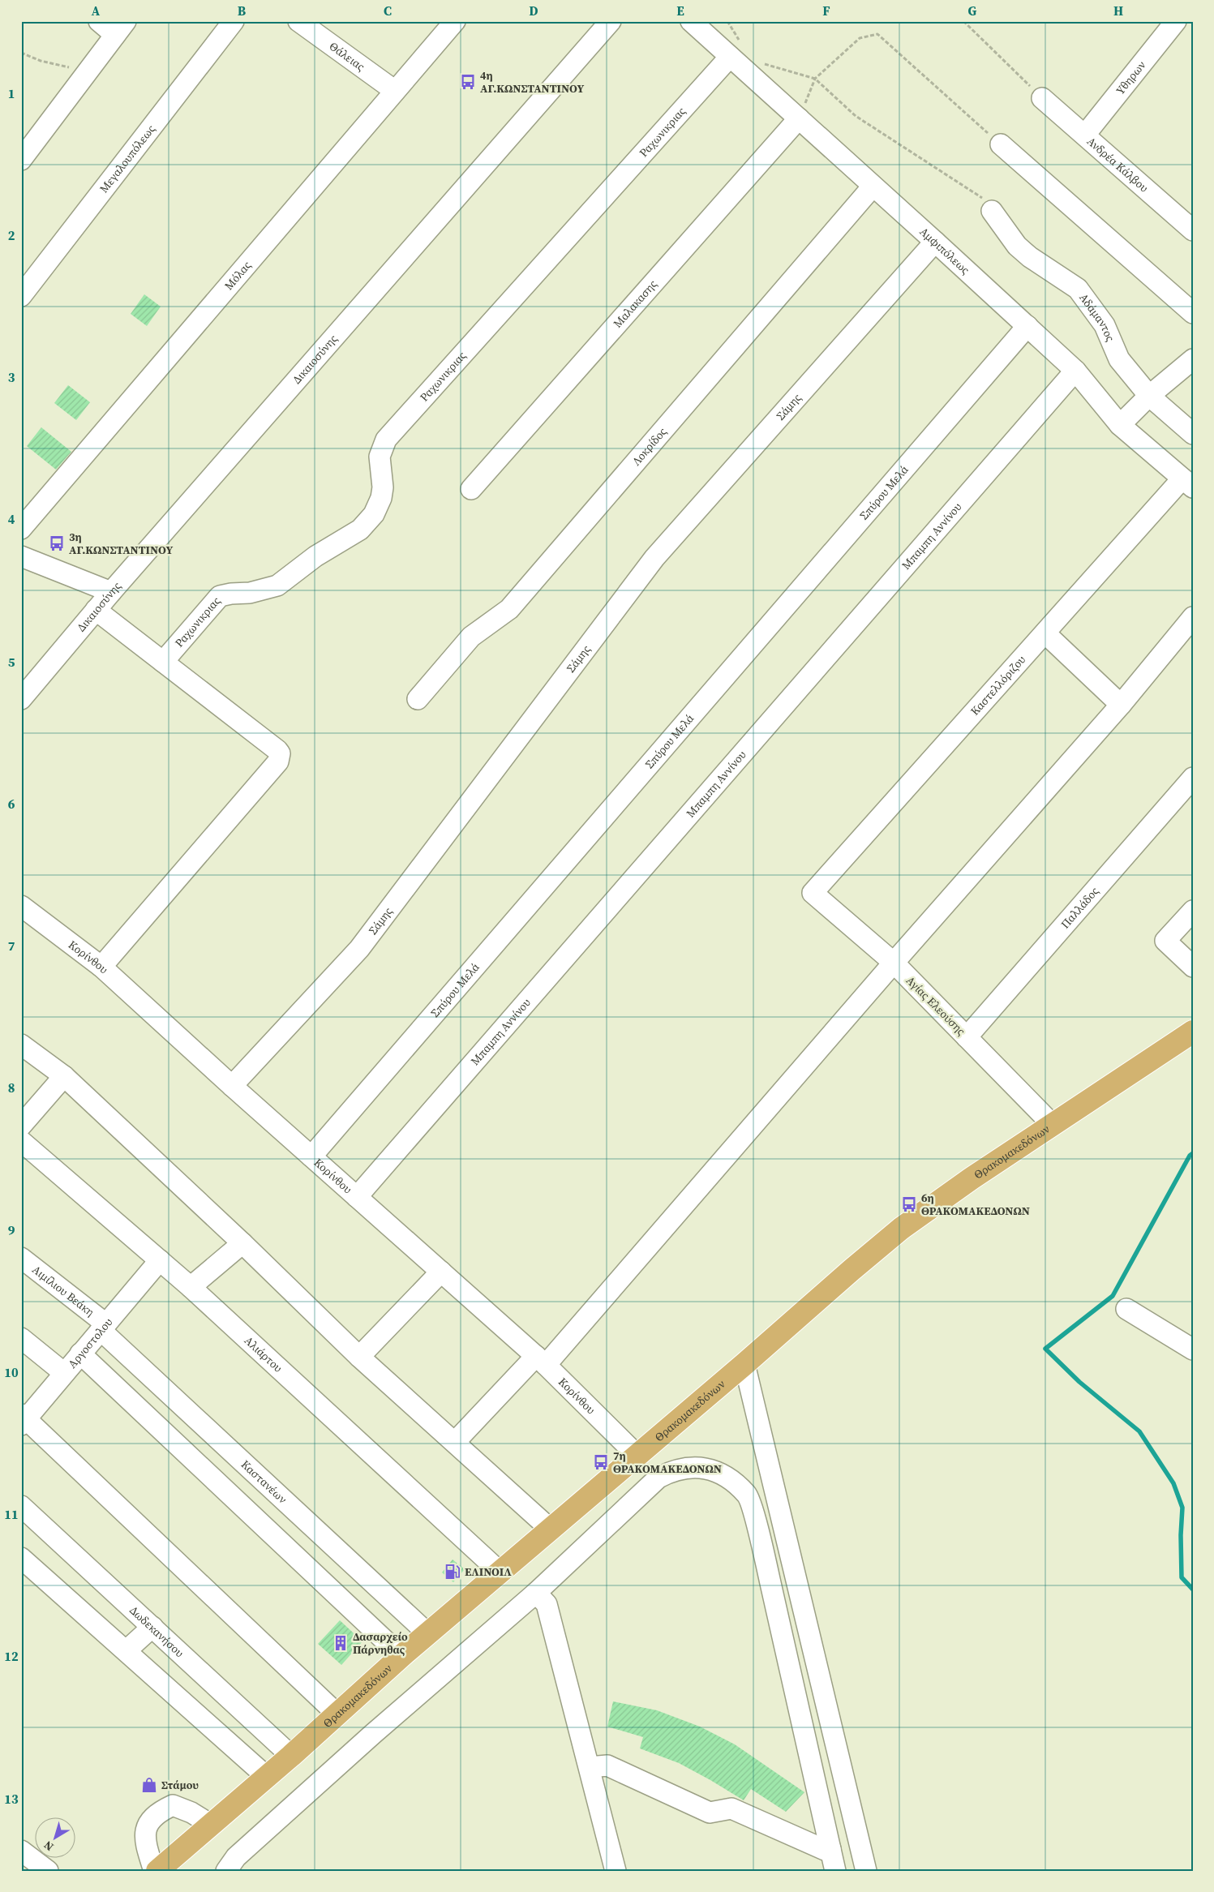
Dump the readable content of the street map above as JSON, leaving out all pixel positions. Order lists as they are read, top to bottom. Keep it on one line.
{"streets":{"main road":["Θρακομακεδόνων"],"street":["Θάλειας","Υθηρων","Ραχωνικριας","Μεγαλουπόλεως","Ανδρέα Κάλβου","Αμφιπόλεως","Μόλας","Μαλακασης","Αδάμαντος","Δικαιοσύνης","Σάμης","Λοκρίδος","Σπύρου Μελά","Μπαμπη Αννίνου","Καστελλόριζου","Παλλάδος","Κορίνθου","Αγίας Ελεούσης","Αιμίλιου Βεάκη","Αργοστολου","Αλιάρτου","Καστανέων","Δωδεκανήσου"]},"crossings":[["Θάλειας","Μόλας"],["Υθηρων","Ανδρέα Κάλβου"],["Ραχωνικριας","Αμφιπόλεως"],["Αμφιπόλεως","Μαλακασης"],["Αμφιπόλεως","Σάμης"],["Αμφιπόλεως","Λοκρίδος"],["Αμφιπόλεως","Σπύρου Μελά"],["Αμφιπόλεως","Μπαμπη Αννίνου"],["Αμφιπόλεως","Καστελλόριζου"],["Σάμης","Κορίνθου"],["Σπύρου Μελά","Κορίνθου"],["Μπαμπη Αννίνου","Κορίνθου"],["Καστελλόριζου","Αγίας Ελεούσης"],["Παλλάδος","Αγίας Ελεούσης"],["Κορίνθου","Θρακομακεδόνων"],["Αγίας Ελεούσης","Θρακομακεδόνων"],["Θρακομακεδόνων","Αλιάρτου"],["Θρακομακεδόνων","Καστανέων"],["Θρακομακεδόνων","Δωδεκανήσου"],["Αιμίλιου Βεάκη","Αργοστολου"],["Αιμίλιου Βεάκη","Καστανέων"],["Αργοστολου","Αλιάρτου"],["Αργοστολου","Καστανέων"]],"places":{"bus stop":["4η ΑΓ.ΚΩΝΣΤΑΝΤΙΝΟΥ","3η ΑΓ.ΚΩΝΣΤΑΝΤΙΝΟΥ","6η ΘΡΑΚΟΜΑΚΕΔΟΝΩΝ","7η ΘΡΑΚΟΜΑΚΕΔΟΝΩΝ"],"fuel station":["ΕΛΙΝΟΙΛ"],"building":["Δασαρχείο Πάρνηθας"],"shop":["Στάμου"]},"north":"bottom left","grid":{"columns":["A","B","C","D","E","F","G","H"],"rows":["1","2","3","4","5","6","7","8","9","10","11","12","13"]}}
